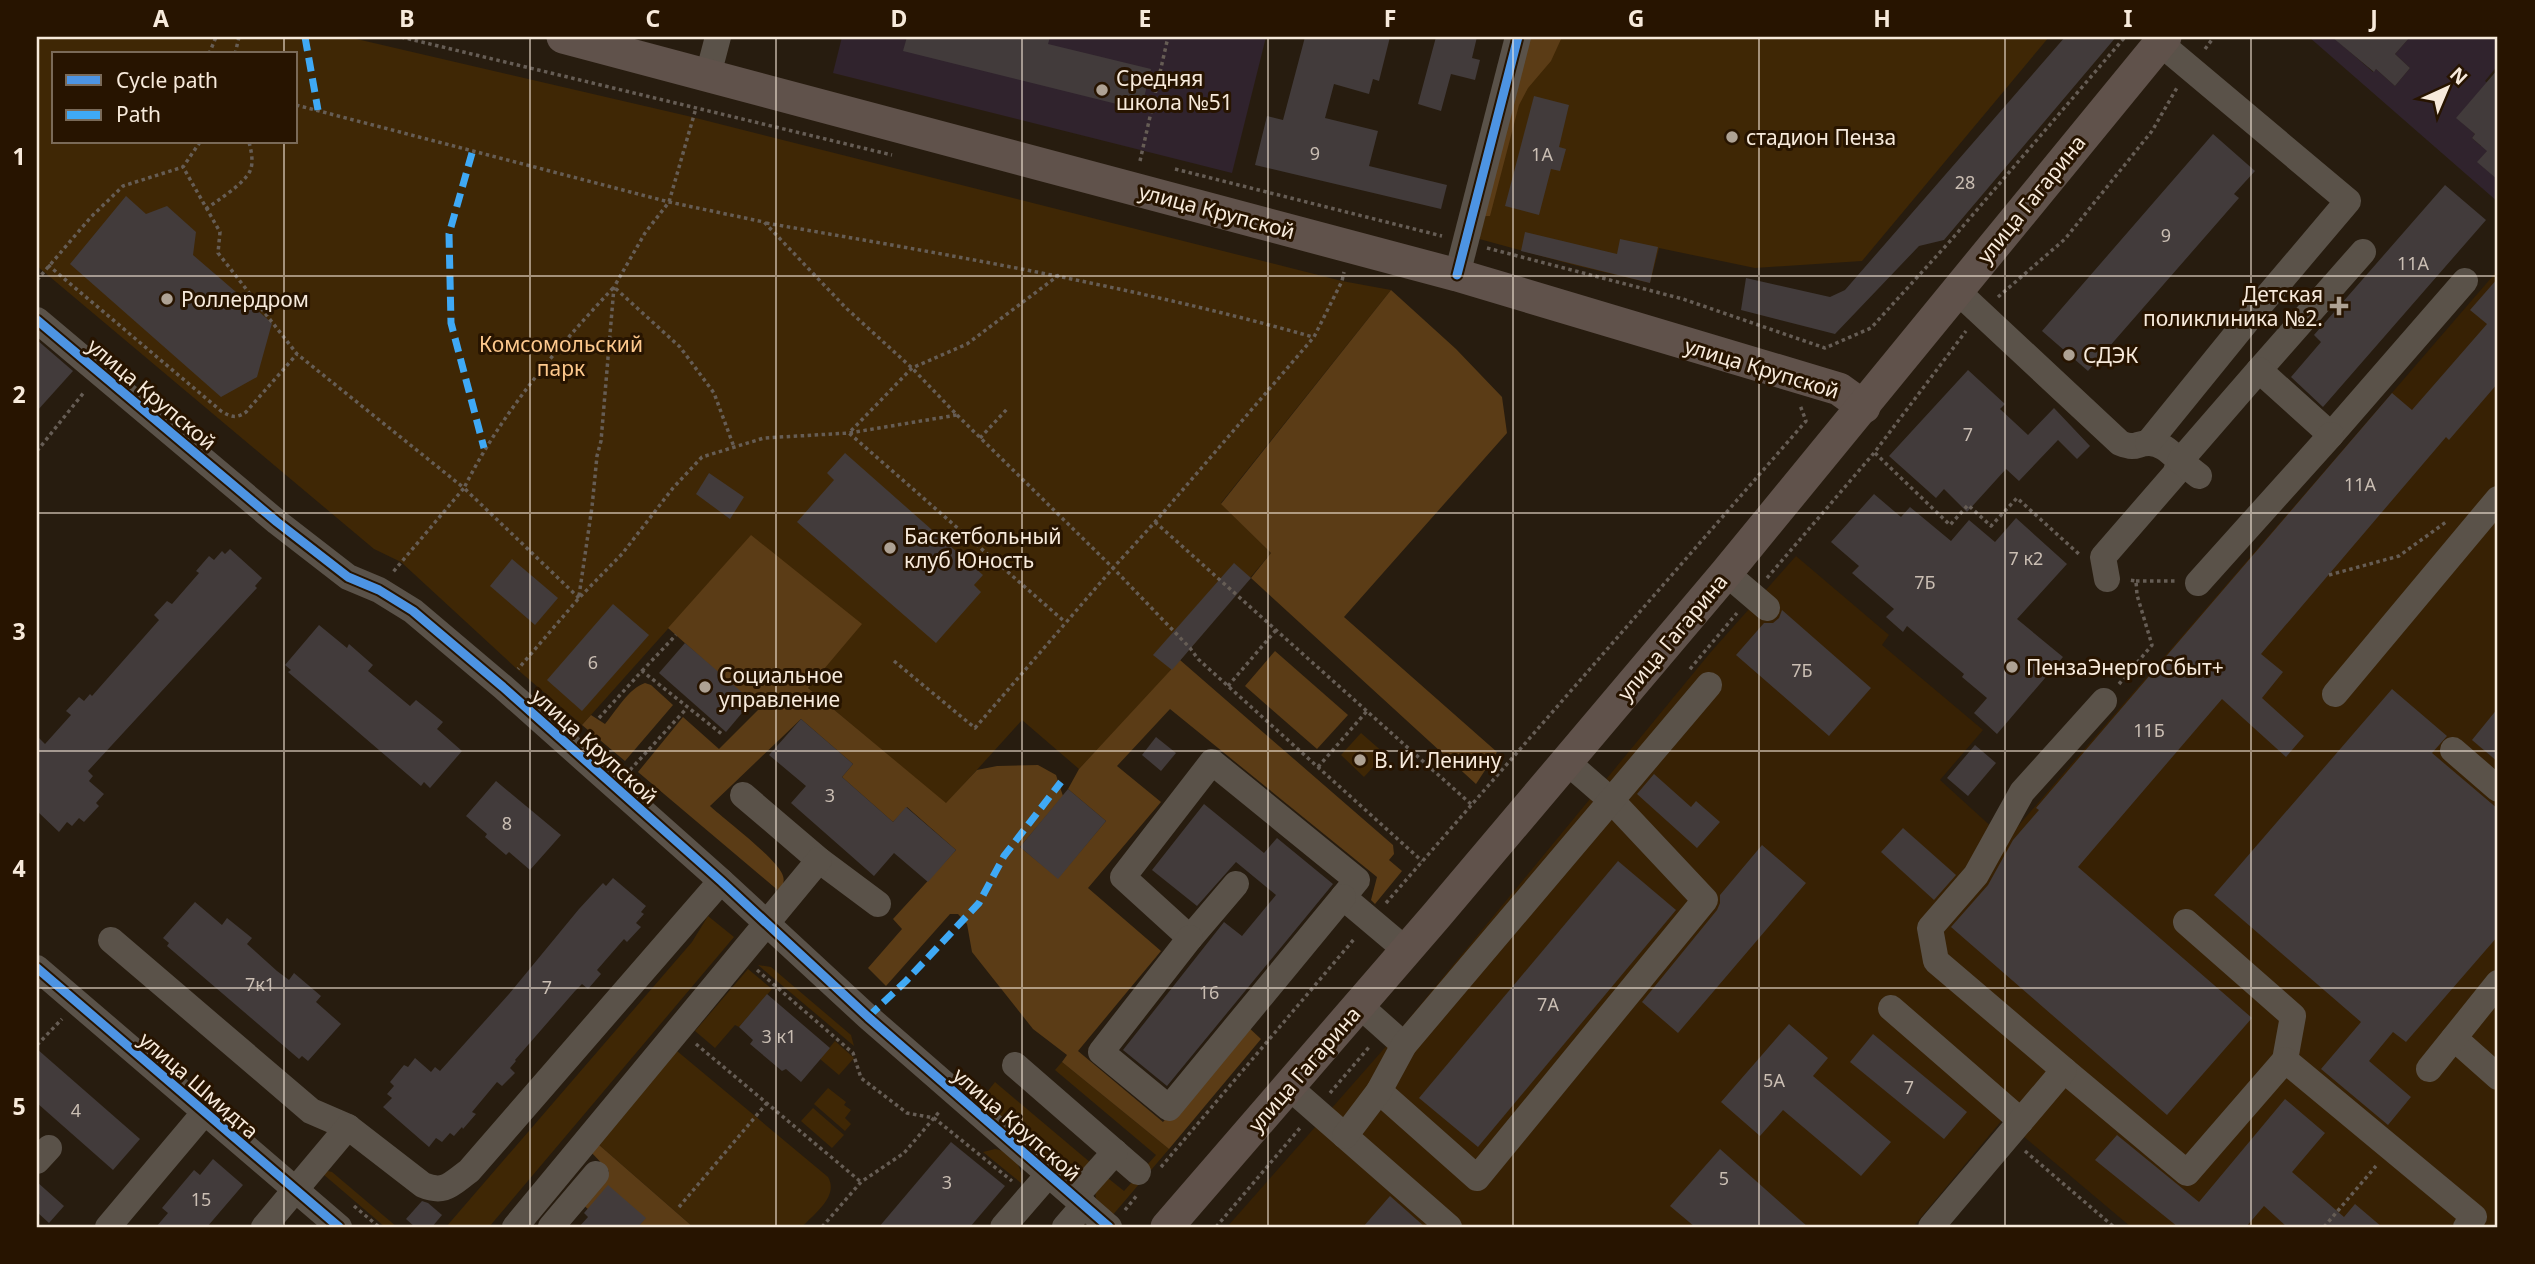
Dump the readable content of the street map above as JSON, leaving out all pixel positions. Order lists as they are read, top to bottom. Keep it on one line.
{"streets":{"main road":["улица Гагарина","улица Крупской"],"street":["улица Шмидта"]},"crossings":[["улица Гагарина","улица Крупской"]],"parks":["Комсомольский парк"],"places":{"other":["Средняя школа №51","стадион Пенза","Роллердром","СДЭК","Баскетбольный клуб Юность","ПензаЭнергоСбыт+","Социальное управление","В. И. Ленину"],"health":["Детская поликлиника №2."]},"house_numbers":["9","1А","28","9","11А","7","11А","7 к2","7Б","6","7Б","11Б","3","8","7к1","7","16","7А","3 к1","5А","7","4","5","3","15"],"legend":["Cycle path","Path"],"north":"top right","grid":{"columns":["A","B","C","D","E","F","G","H","I","J"],"rows":["1","2","3","4","5"]}}
